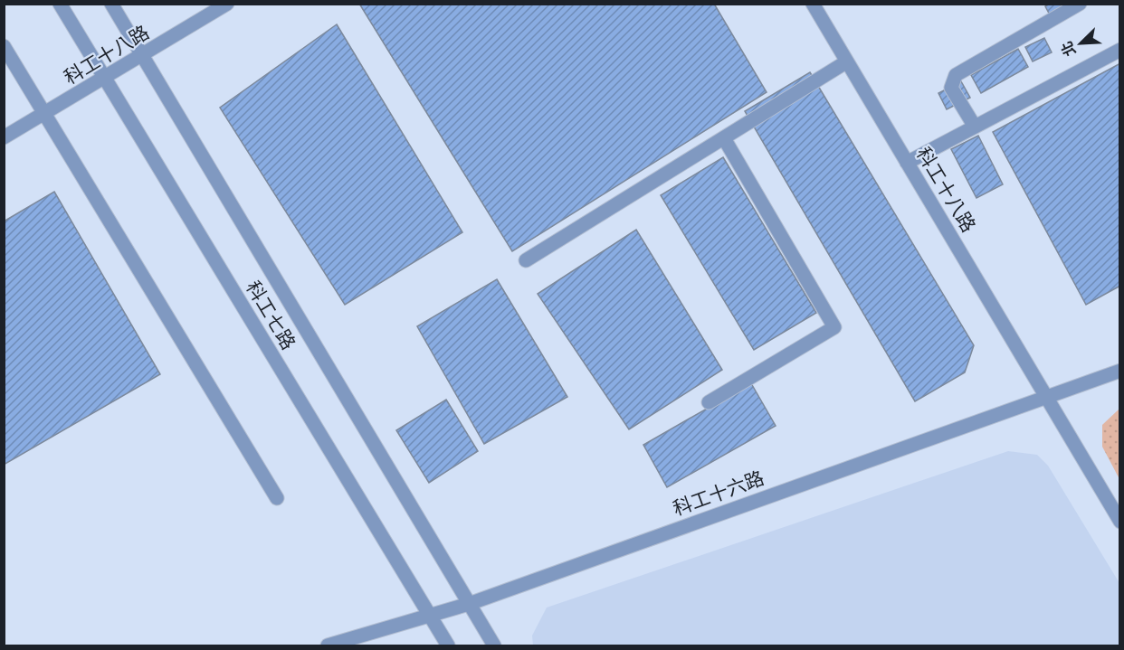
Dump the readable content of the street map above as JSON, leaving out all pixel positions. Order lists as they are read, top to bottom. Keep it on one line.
{"streets":{"street":["科工十八路","科工七路","科工十六路"]},"crossings":[["科工十八路","科工七路"],["科工十八路","科工十六路"],["科工七路","科工十六路"]],"north":"bottom left"}
